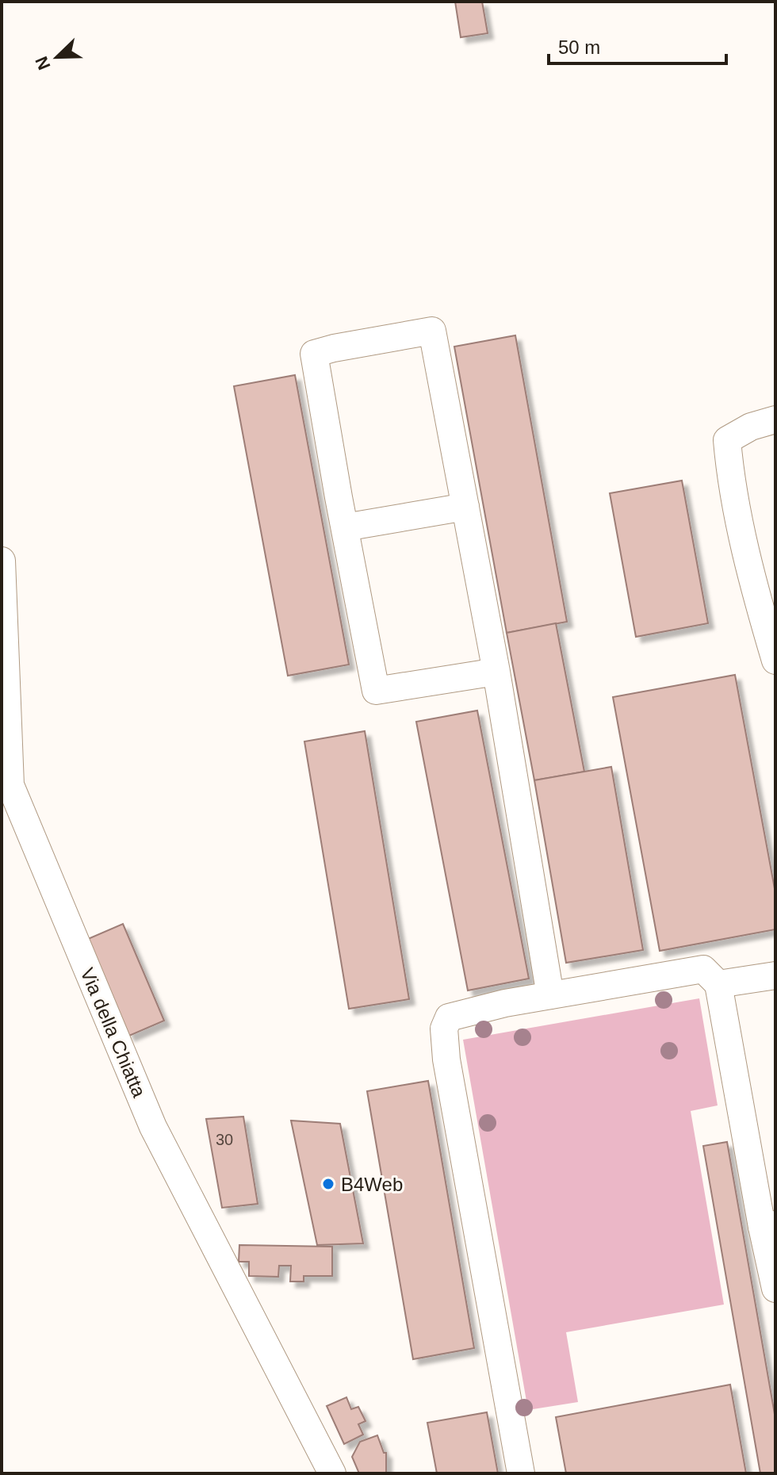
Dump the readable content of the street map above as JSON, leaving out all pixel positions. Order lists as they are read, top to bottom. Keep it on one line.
{"streets":{"street":["Via della Chiatta"]},"places":["B4Web"],"house_numbers":["30"],"scale_bar":"50 m","north":"bottom left"}
